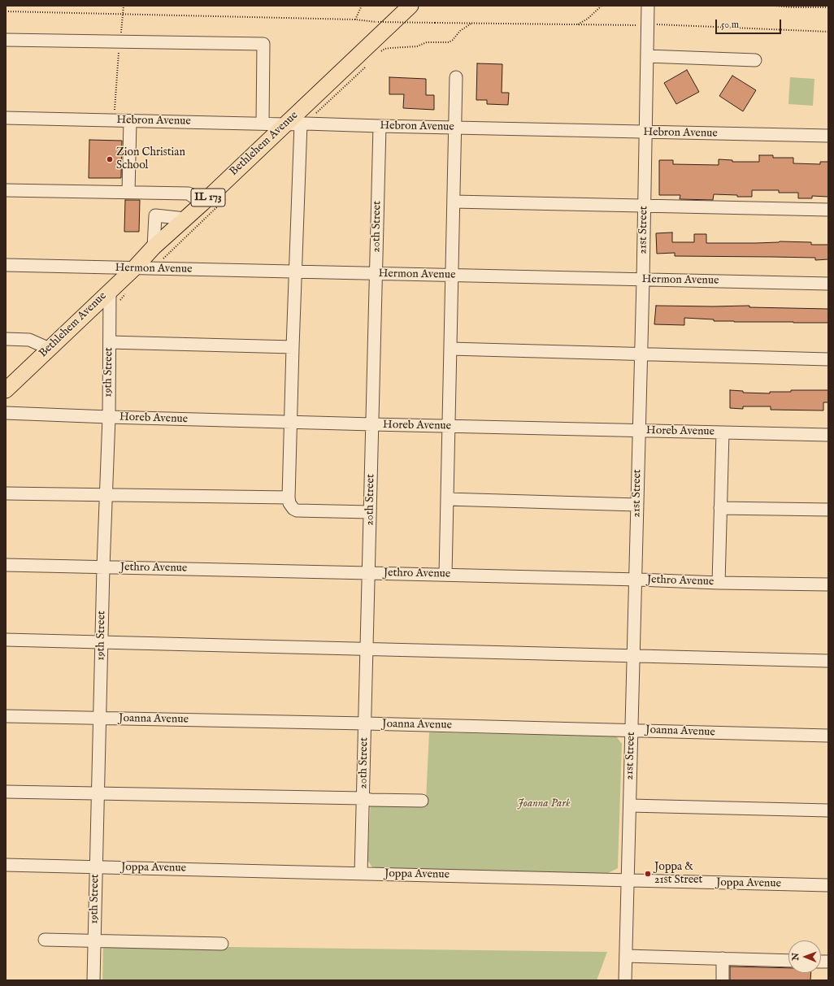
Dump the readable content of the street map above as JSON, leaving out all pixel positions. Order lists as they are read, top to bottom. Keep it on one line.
{"streets":{"main road":["Bethlehem Avenue","IL 173"],"street":["Hebron Avenue","20th Street","21st Street","Hermon Avenue","19th Street","Horeb Avenue","Jethro Avenue","Joanna Avenue","Joppa Avenue"]},"crossings":[["Hebron Avenue","Bethlehem Avenue"],["Hebron Avenue","20th Street"],["Hebron Avenue","21st Street"],["Bethlehem Avenue","Hermon Avenue"],["Bethlehem Avenue","19th Street"],["20th Street","Hermon Avenue"],["20th Street","Horeb Avenue"],["20th Street","Jethro Avenue"],["20th Street","Joanna Avenue"],["20th Street","Joppa Avenue"],["21st Street","Hermon Avenue"],["21st Street","Horeb Avenue"],["21st Street","Jethro Avenue"],["21st Street","Joanna Avenue"],["21st Street","Joppa Avenue"],["19th Street","Horeb Avenue"],["19th Street","Jethro Avenue"],["19th Street","Joanna Avenue"],["19th Street","Joppa Avenue"]],"parks":["Joanna Park"],"places":["Zion Christian School","Joppa & 21st Street"],"scale_bar":"50 m","north":"left"}
